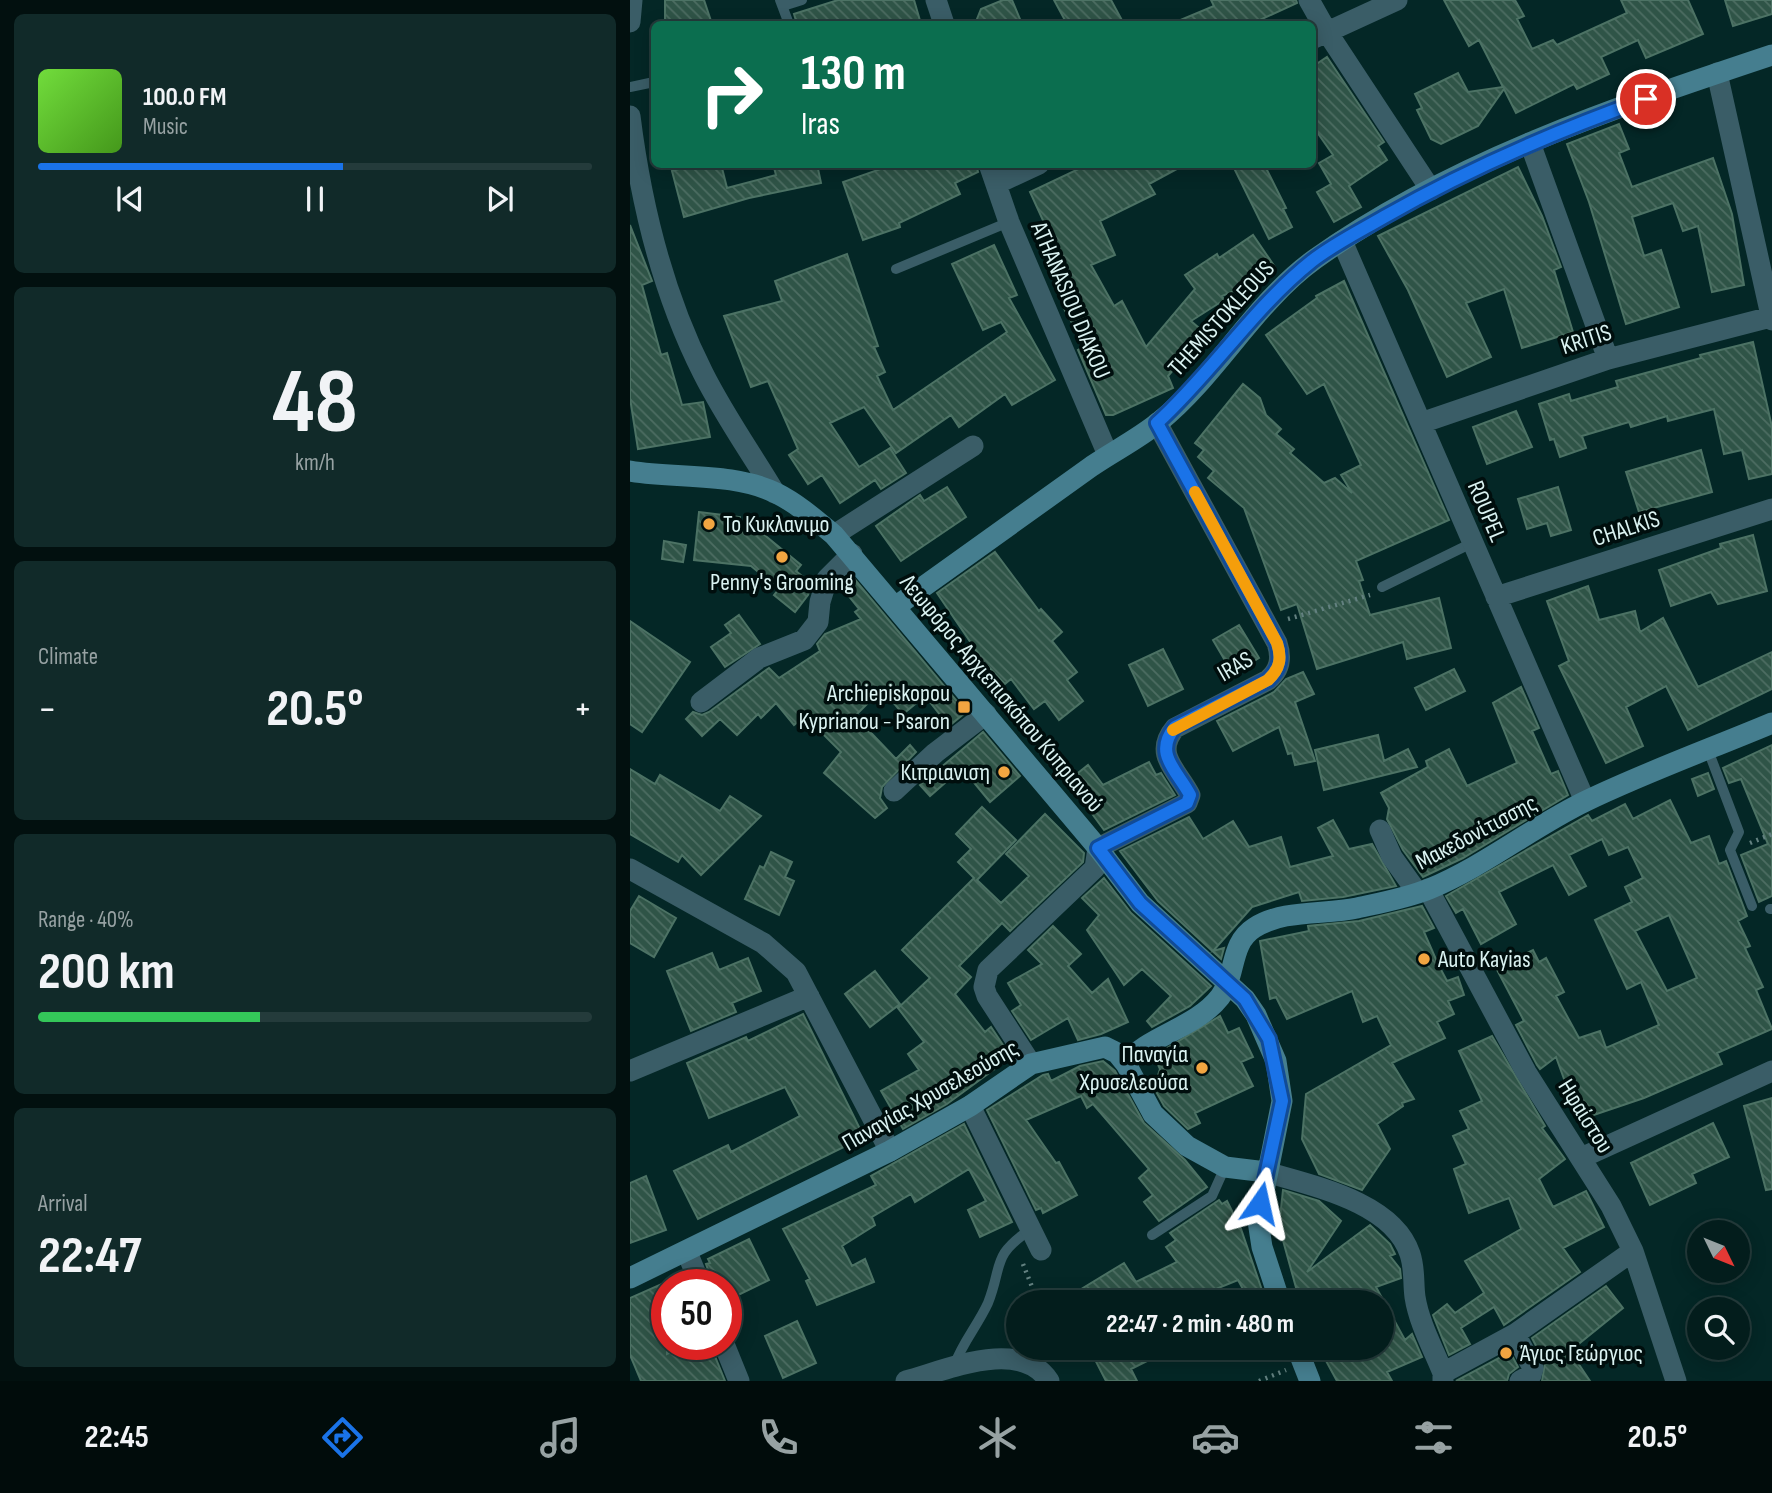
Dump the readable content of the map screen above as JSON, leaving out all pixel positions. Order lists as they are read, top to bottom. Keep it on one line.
{"streets":{"street":["ATHANASIOU DIAKOU","THEMISTOKLEOUS","KRITIS","ROUPEL","CHALKIS","IRAS","Λεωφόρος Αρχιεπισκόπου Κυπριανού","Μακεδονίτισσης","Παναγίας Χρυσελεούσης","Ηφαίστου"]},"crossings":[["ATHANASIOU DIAKOU","THEMISTOKLEOUS"],["THEMISTOKLEOUS","ROUPEL"],["THEMISTOKLEOUS","IRAS"],["THEMISTOKLEOUS","Λεωφόρος Αρχιεπισκόπου Κυπριανού"],["KRITIS","ROUPEL"],["ROUPEL","CHALKIS"],["ROUPEL","Μακεδονίτισσης"],["IRAS","Λεωφόρος Αρχιεπισκόπου Κυπριανού"],["Λεωφόρος Αρχιεπισκόπου Κυπριανού","Μακεδονίτισσης"],["Μακεδονίτισσης","Ηφαίστου"]],"places":{"other":["Το Κυκλανιμο","Penny's Grooming","Κιπριανιση","Auto Kayias","Παναγία Χρυσελεούσα","Άγιος Γεώργιος"],"transit":["Archiepiskopou Kyprianou - Psaron"]},"north":"bottom right","page":{"turn":["130 m","Iras"],"song":["100.0 FM","Music"],"tile":[["48","km/h"],"Climate",["Range · 40%","200 km"],["Arrival","22:47"]],"heat":["−","20.5°","+"],"limit":"50","trip":"22:47 · 2 min · 480 m","tabs":["22:45","20.5°"]}}
